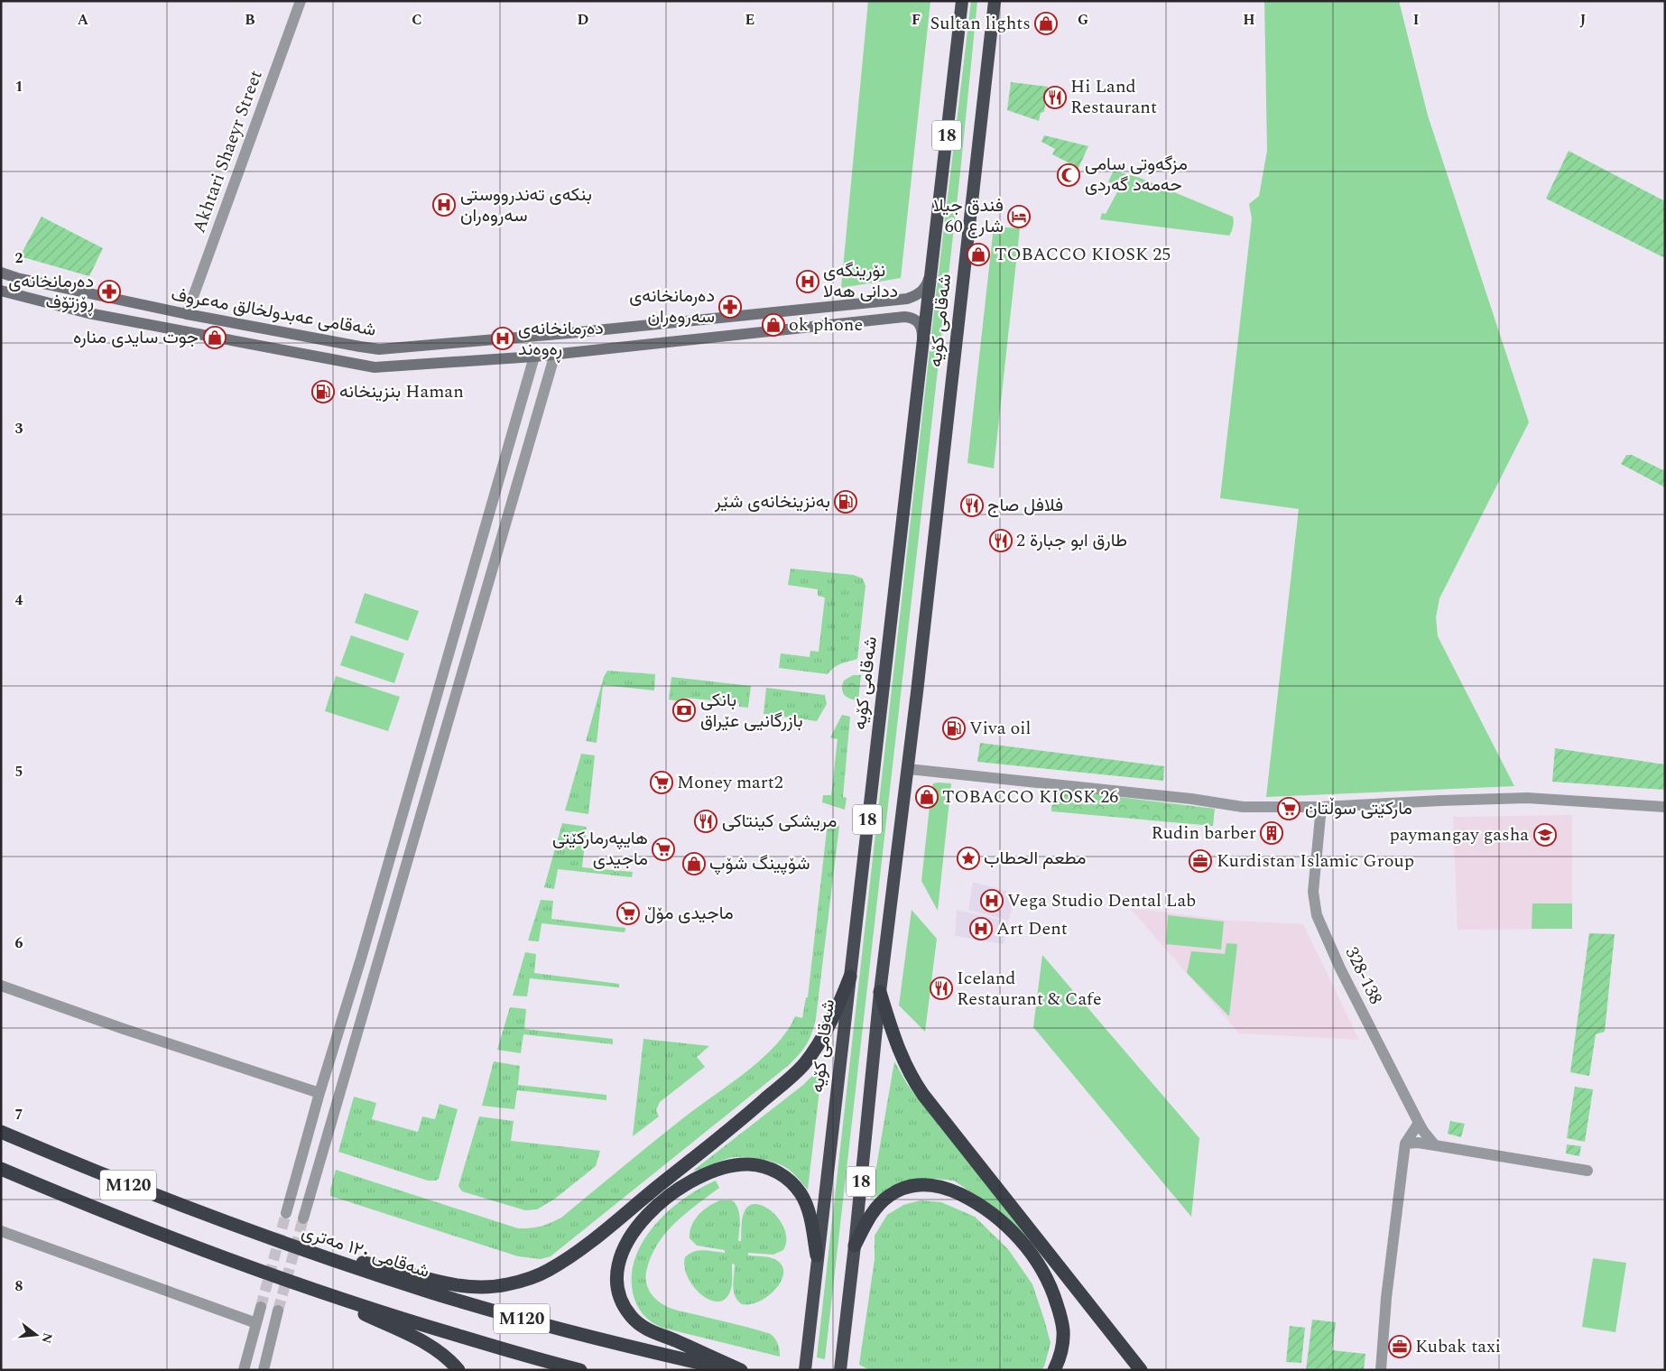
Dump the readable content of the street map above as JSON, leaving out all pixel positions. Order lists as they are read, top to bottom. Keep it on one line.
{"streets":{"highway":["18","شەقامی کۆیە","M120","شەقامی ١٢٠ مەتری"],"main road":["شەقامی عەبدولخالق مەعروف"],"street":["Akhtari Shaeyr Street","328-138"]},"crossings":[["Akhtari Shaeyr Street","شەقامی عەبدولخالق مەعروف"],["شەقامی عەبدولخالق مەعروف","شەقامی کۆیە"]],"places":{"shop":["Sultan lights","TOBACCO KIOSK 25","ok phone","جوت سايدى مناره","TOBACCO KIOSK 26","شۆپینگ شۆپ"],"restaurant":["Hi Land Restaurant","فلافل صاج","طارق ابو جبارة 2","مریشکی کینتاکی","Iceland Restaurant & Cafe"],"mosque":["مزگەوتی سامی حەمەد گەردی"],"hospital":["بنکەی تەندرووستی سەروەران","نۆرینگەی ددانی هەلا","دەرمانخانەی ڕەوەند","Vega Studio Dental Lab","Art Dent"],"hotel":["فندق جيلا شارع 60"],"pharmacy":["دەرمانخانەی ڕۆزتۆف","دەرمانخانەی سەروەران"],"fuel station":["بنزینخانە Haman","بەنزینخانەی شێر","Viva oil"],"bank":["بانکی بازرگانیی عێراق"],"supermarket":["Money mart2","مارکێتی سوڵتان","هایپەرمارکێتی ماجیدی","ماجیدی مۆڵ"],"building":["Rudin barber"],"school or university":["paymangay gasha"],"place":["مطعم الحطاب"],"office":["Kurdistan Islamic Group","Kubak taxi"]},"north":"right","grid":{"columns":["A","B","C","D","E","F","G","H","I","J"],"rows":["1","2","3","4","5","6","7","8"]}}
